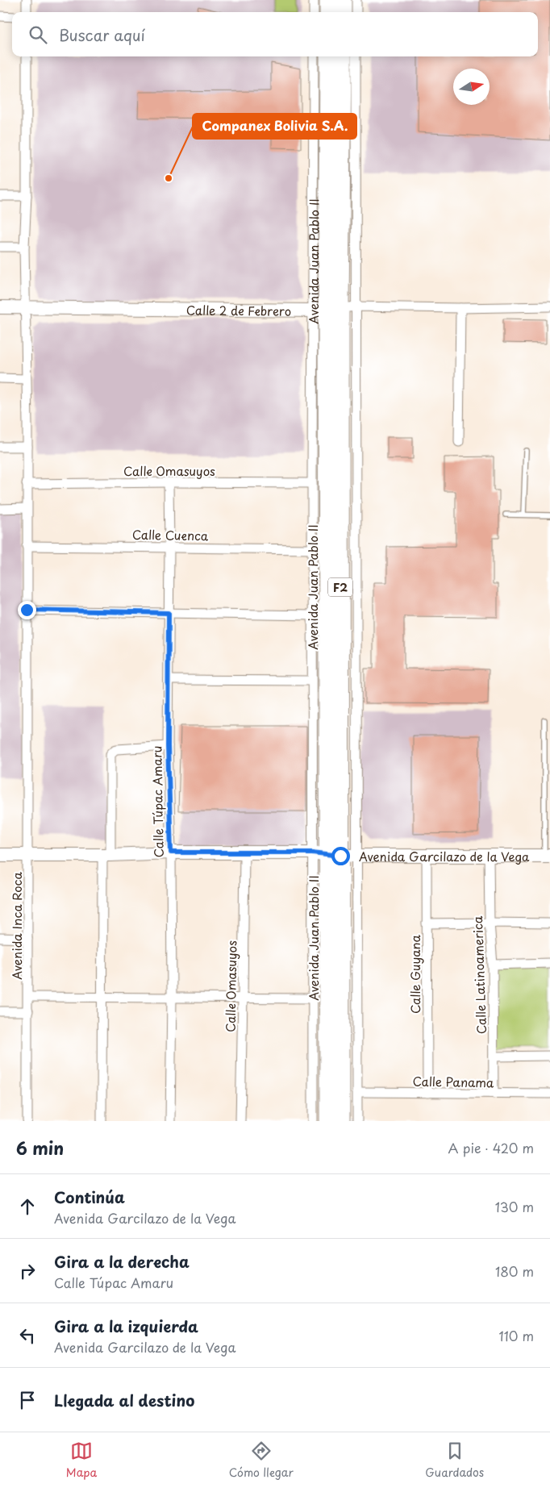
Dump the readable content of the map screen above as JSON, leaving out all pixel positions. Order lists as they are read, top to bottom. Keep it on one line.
{"streets":{"highway":["Avenida Juan Pablo II","F2"],"street":["Calle 2 de Febrero","Calle Omasuyos","Calle Cuenca","Calle Túpac Amaru","Avenida Garcilazo de la Vega","Avenida Inca Roca","Calle Guyana","Calle Latinoamerica","Calle Panama"]},"crossings":[["Avenida Juan Pablo II","Calle 2 de Febrero"],["Avenida Juan Pablo II","Calle Omasuyos"],["Avenida Juan Pablo II","Calle Cuenca"],["Avenida Juan Pablo II","Avenida Garcilazo de la Vega"],["Avenida Juan Pablo II","Calle Panama"],["Calle 2 de Febrero","Avenida Inca Roca"],["Calle Omasuyos","Calle Túpac Amaru"],["Calle Omasuyos","Avenida Garcilazo de la Vega"],["Calle Omasuyos","Avenida Inca Roca"],["Calle Cuenca","Calle Túpac Amaru"],["Calle Cuenca","Avenida Inca Roca"],["Calle Túpac Amaru","Avenida Garcilazo de la Vega"],["Avenida Garcilazo de la Vega","Avenida Inca Roca"],["Avenida Garcilazo de la Vega","Calle Guyana"],["Avenida Garcilazo de la Vega","Calle Latinoamerica"],["Calle Guyana","Calle Panama"],["Calle Latinoamerica","Calle Panama"]],"places":["Companex Bolivia S.A."],"north":"right","page":{"search":"Buscar aquí","heading":["6 min","A pie · 420 m"],"list":[["Continúa","Avenida Garcilazo de la Vega","130 m"],["Gira a la derecha","Calle Túpac Amaru","180 m"],["Gira a la izquierda","Avenida Garcilazo de la Vega","110 m"],"Llegada al destino"],"nav":["Mapa","Cómo llegar","Guardados"]}}
